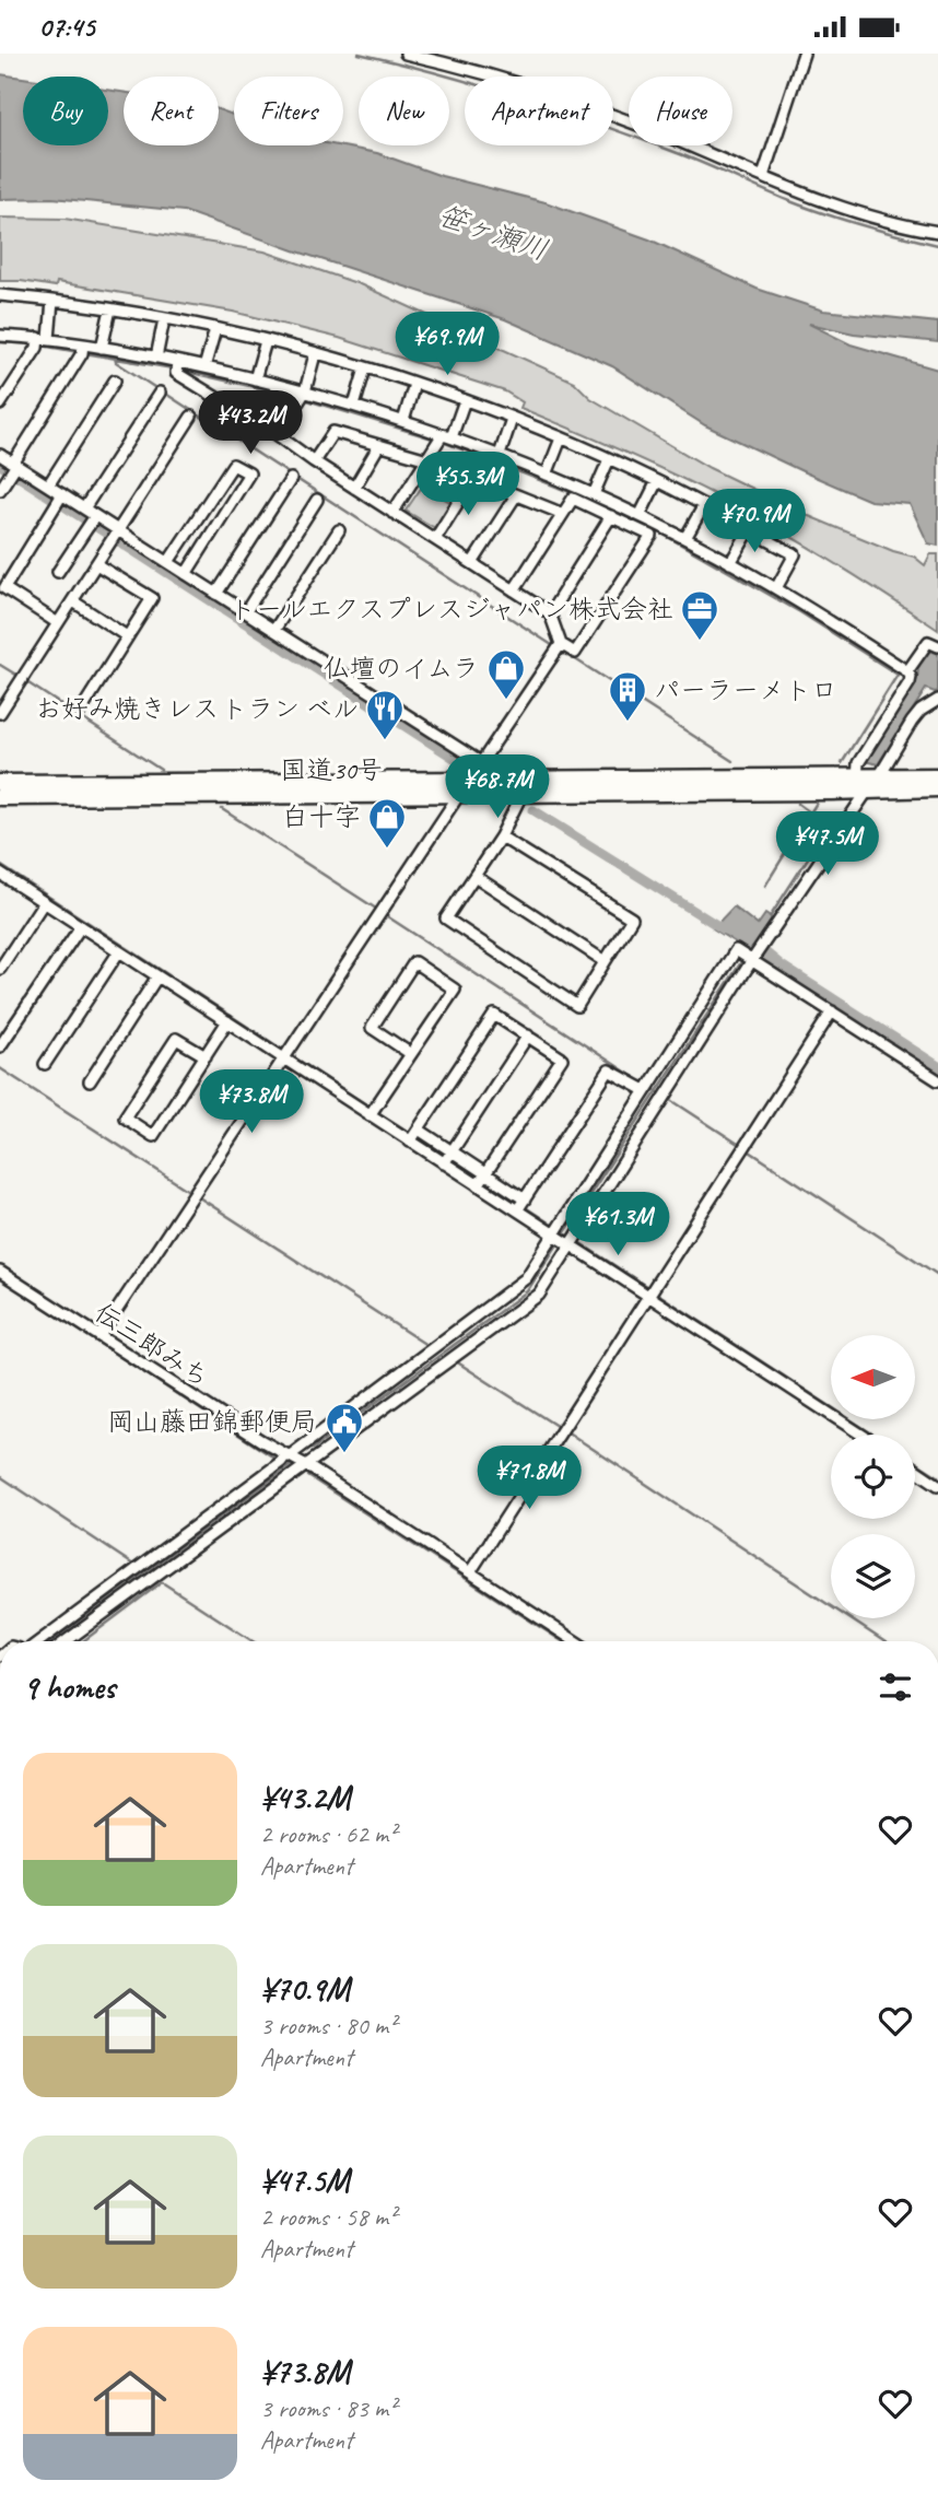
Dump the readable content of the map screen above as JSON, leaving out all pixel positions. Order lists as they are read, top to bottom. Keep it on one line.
{"streets":{"highway":["国道30号"],"street":["伝三郎みち"]},"water":["笹ヶ瀬川"],"places":{"office":["トールエクスプレスジャパン株式会社"],"shop":["仏壇のイムラ","白十字"],"building":["パーラーメトロ"],"restaurant":["お好み焼きレストラン ベル"],"public building":["岡山藤田錦郵便局"]},"north":"left","page":{"status":"07:45","chip":["Buy","Rent","Filters","New","Apartment","House"],"price":["¥69.9M","¥43.2M","¥55.3M","¥70.9M","¥68.7M","¥47.5M","¥73.8M","¥61.3M","¥71.8M"],"heading":"9 homes","list":[{"name":"¥43.2M","note":"2 rooms · 62 m² · Apartment"},{"name":"¥70.9M","note":"3 rooms · 80 m² · Apartment"},{"name":"¥47.5M","note":"2 rooms · 58 m² · Apartment"},{"name":"¥73.8M","note":"3 rooms · 83 m² · Apartment"}]}}
